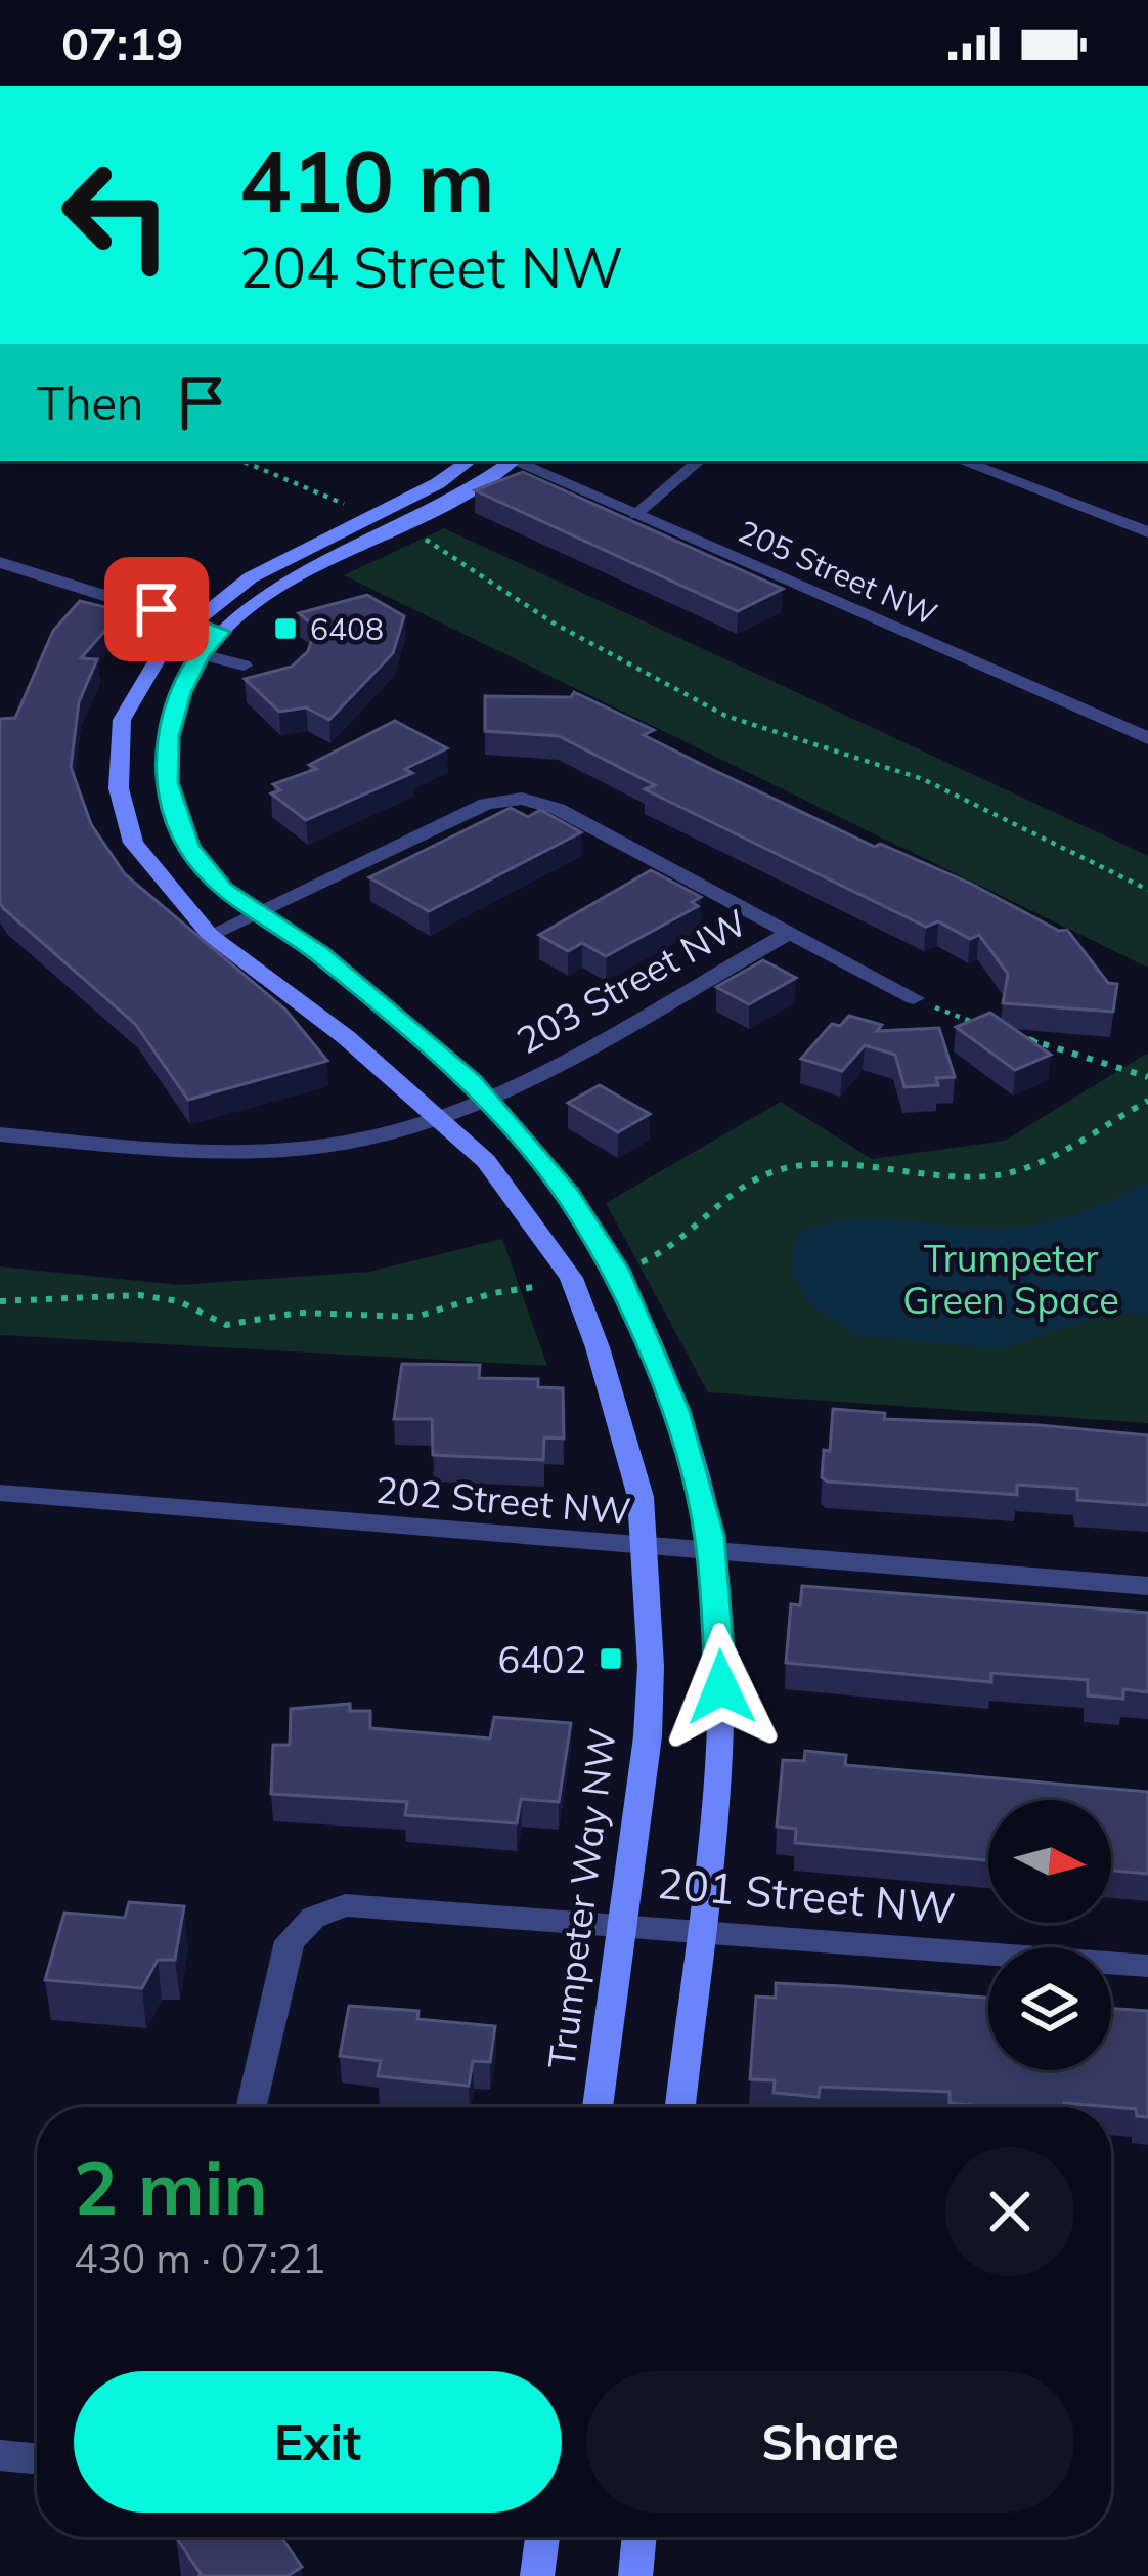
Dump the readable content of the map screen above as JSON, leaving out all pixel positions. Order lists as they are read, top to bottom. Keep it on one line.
{"streets":{"street":["205 Street NW","203 Street NW","202 Street NW","201 Street NW","Trumpeter Way NW"]},"crossings":[["203 Street NW","Trumpeter Way NW"],["202 Street NW","Trumpeter Way NW"],["201 Street NW","Trumpeter Way NW"]],"parks":["Trumpeter Green Space"],"places":{"transit":["6408","6402"]},"north":"right","page":{"status":"07:19","turn":["410 m","204 Street NW"],"then":"Then","heading":["2 min","430 m · 07:21"],"buttons":["Exit","Share"]}}
